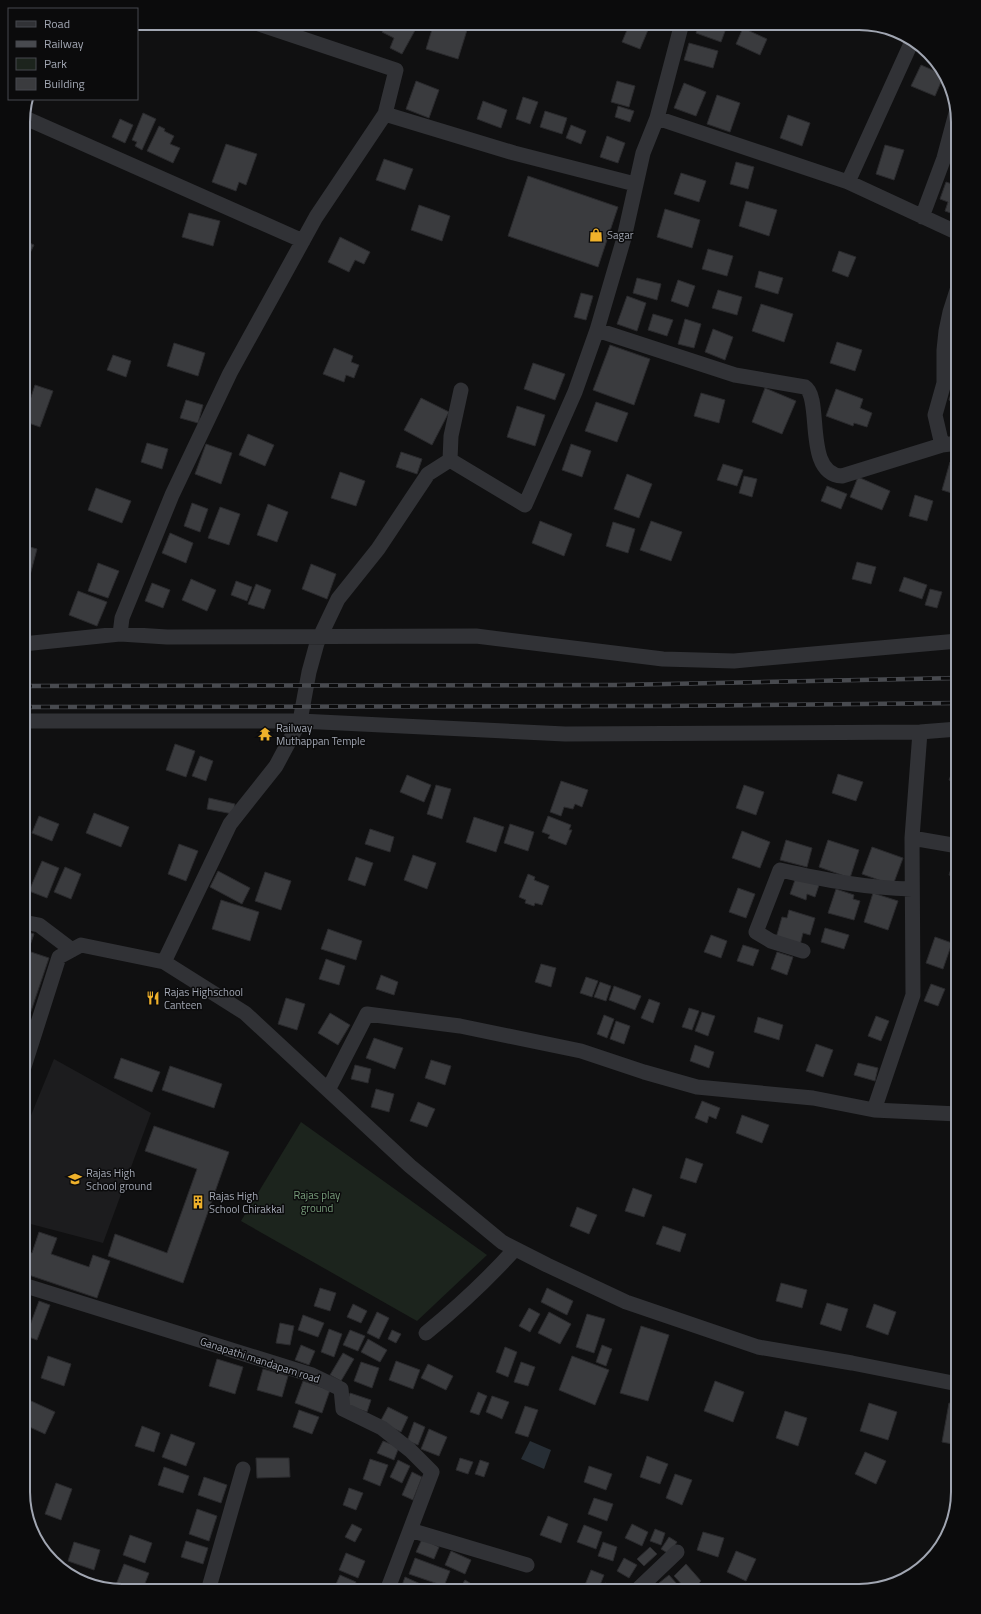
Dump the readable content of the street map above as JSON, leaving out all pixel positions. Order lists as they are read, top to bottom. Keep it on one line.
{"streets":{"street":["Ganapathi mandapam road"]},"parks":["Rajas play ground"],"places":{"shop":["Sagar"],"temple":["Railway Muthappan Temple"],"restaurant":["Rajas Highschool Canteen"],"school or university":["Rajas High School ground"],"building":["Rajas High School Chirakkal"]},"legend":["Road","Railway","Park","Building"]}
